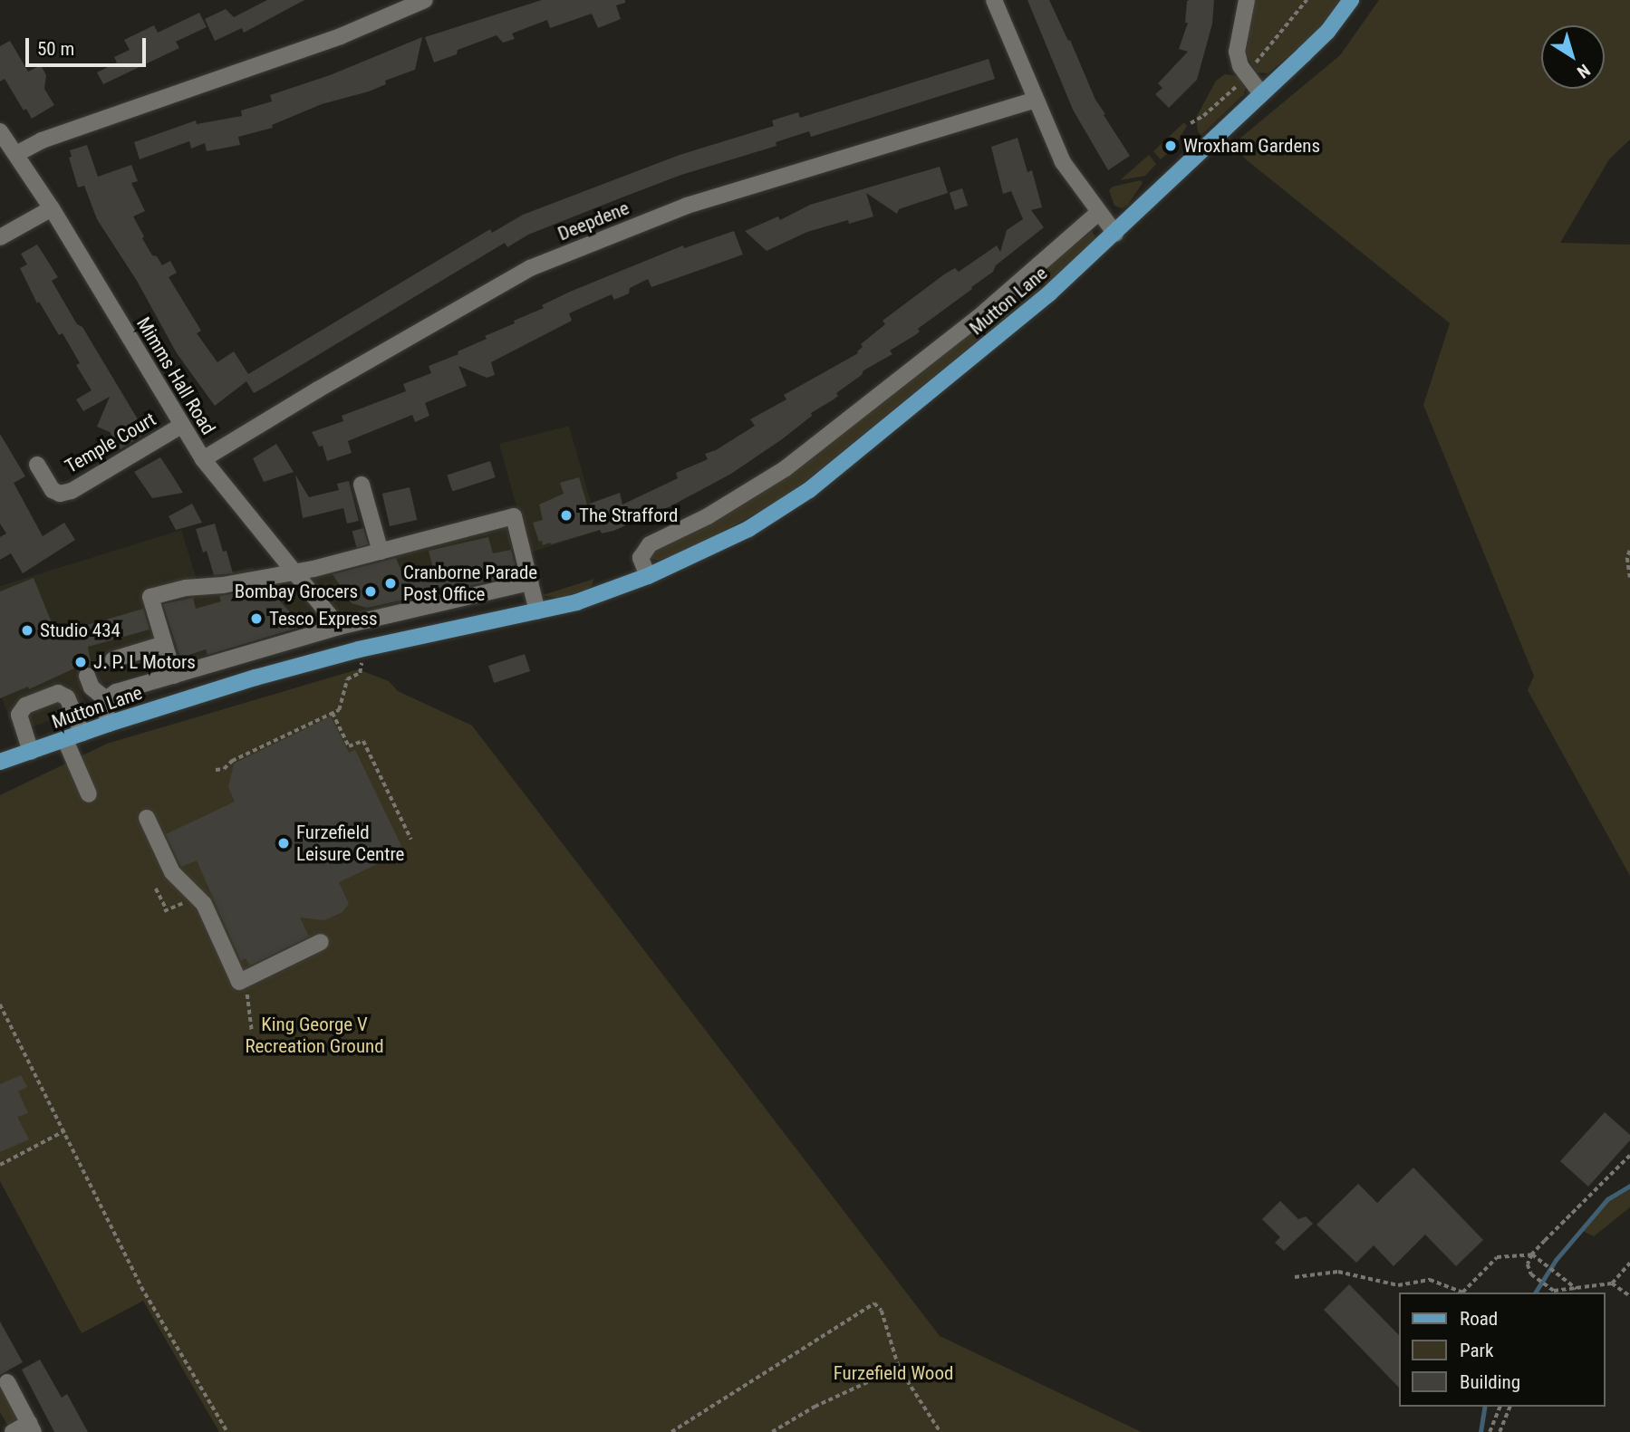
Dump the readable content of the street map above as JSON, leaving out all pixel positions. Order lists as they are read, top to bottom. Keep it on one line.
{"streets":{"main road":["Mutton Lane"],"street":["Deepdene","Mimms Hall Road","Temple Court"]},"crossings":[["Deepdene","Mimms Hall Road"],["Mimms Hall Road","Temple Court"]],"parks":["King George V Recreation Ground","Furzefield Wood"],"places":["Wroxham Gardens","The Strafford","Cranborne Parade Post Office","Bombay Grocers","Tesco Express","Studio 434","J. P. L Motors","Furzefield Leisure Centre"],"legend":["Road","Park","Building"],"scale_bar":"50 m","north":"bottom right"}
